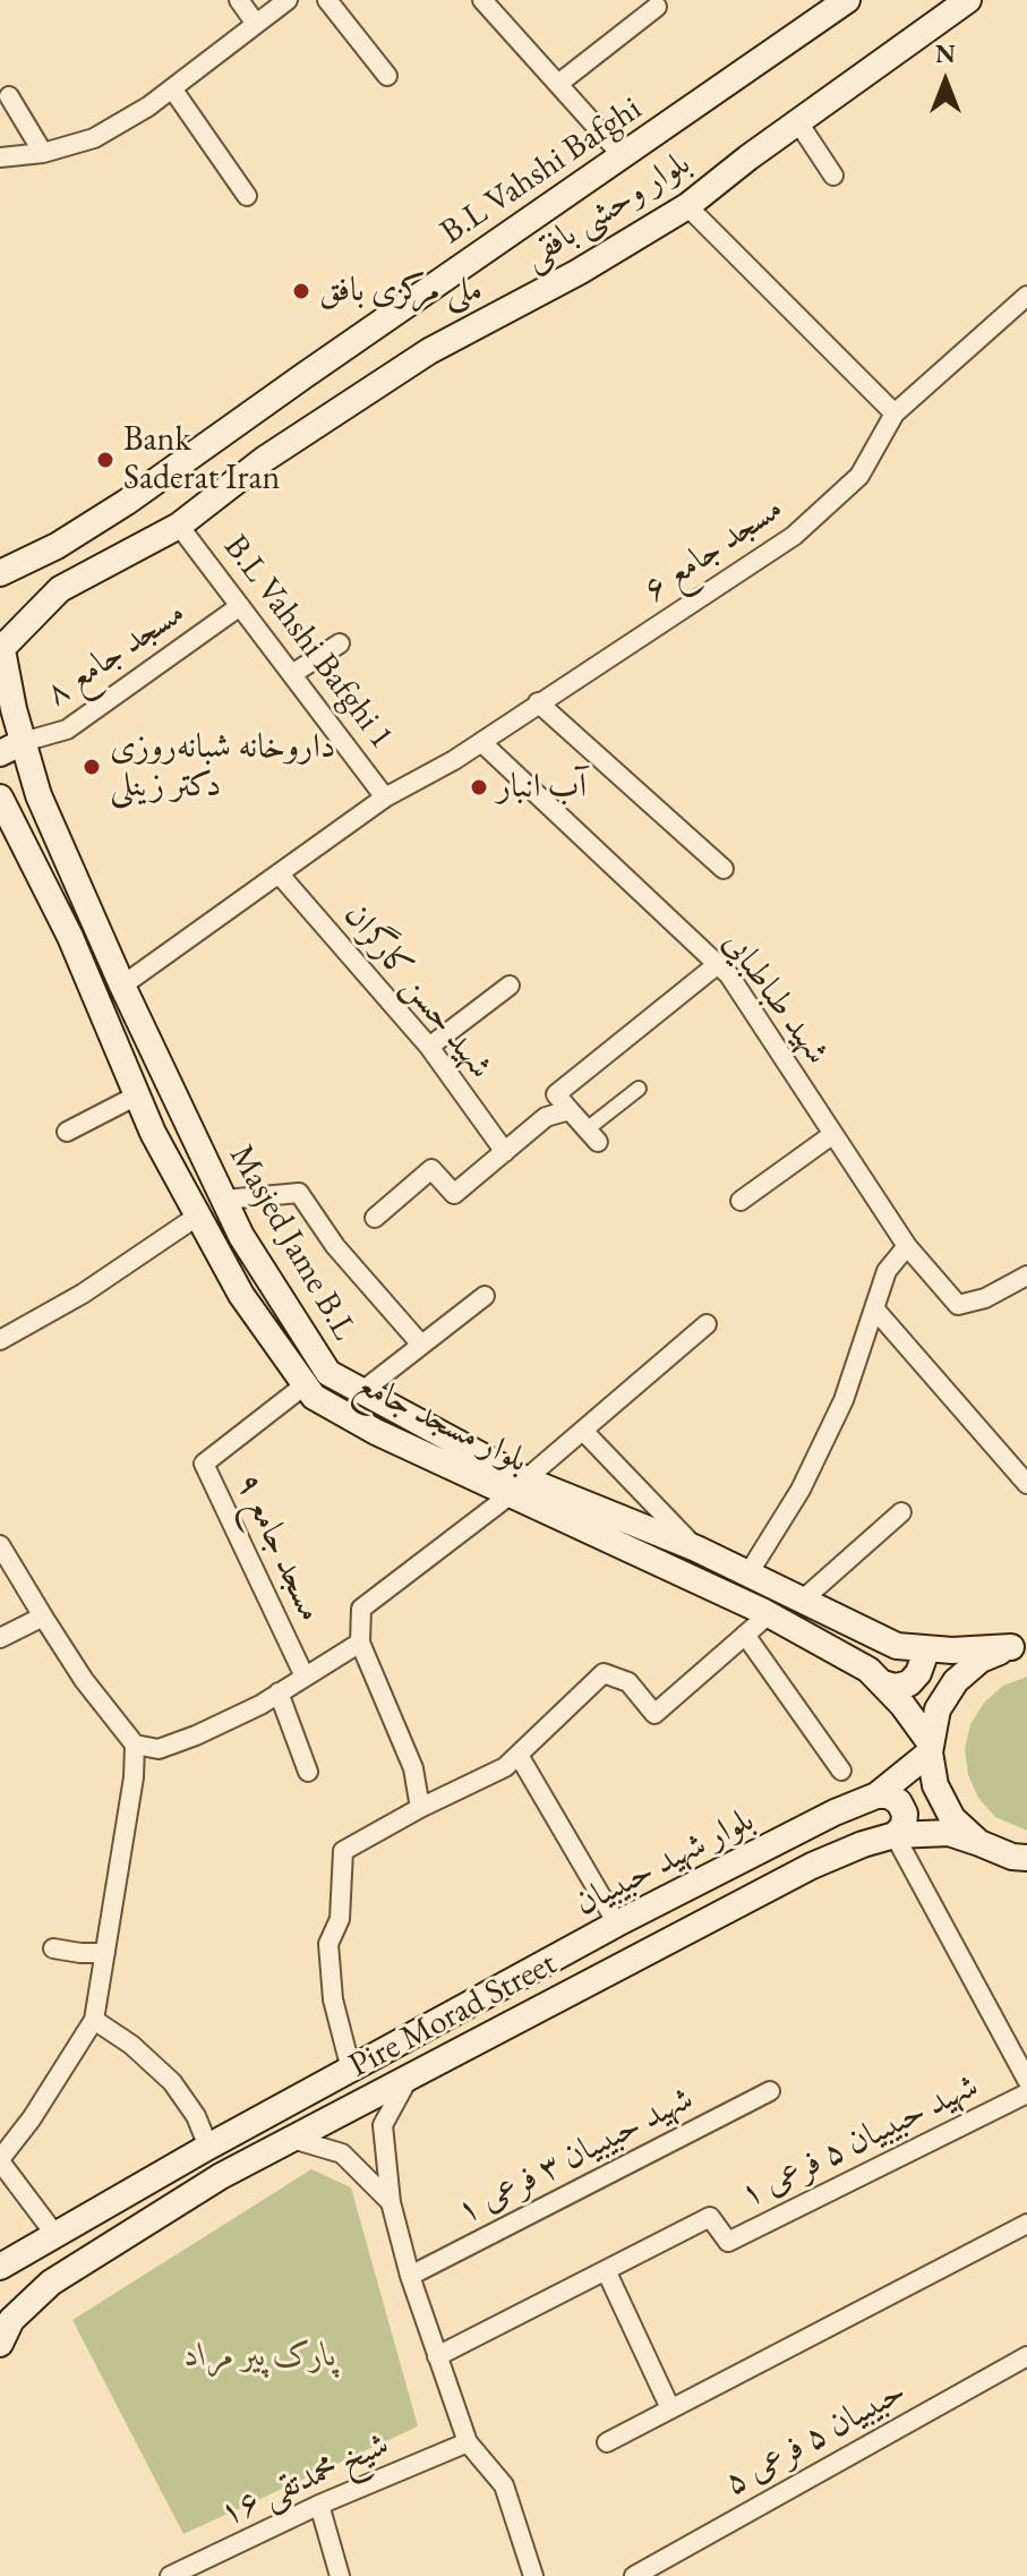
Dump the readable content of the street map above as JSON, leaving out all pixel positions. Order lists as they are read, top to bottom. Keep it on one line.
{"streets":{"main road":["B.L Vahshi Bafghi","بلوار وحشی بافقی","Masjed Jame B.L","بلوار مسجد جامع","بلوار شهید حبیبیان","Pire Morad Street"],"street":["مسجد جامع ۶","B.L Vahshi Bafghi 1","مسجد جامع ۸","شهید حسن کارگران","شهید طباطبایی","مسجد جامع ۹","شهید حبیبیان ۵ فرعی ۱","شهید حبیبیان ۳ فرعی ۱","حبیبیان ۵ فرعی ۵","شیخ محمدتقی ۱۶"]},"crossings":[["بلوار وحشی بافقی","B.L Vahshi Bafghi 1"],["بلوار وحشی بافقی","Masjed Jame B.L"],["مسجد جامع ۶","B.L Vahshi Bafghi 1"],["مسجد جامع ۶","شهید حسن کارگران"],["مسجد جامع ۶","شهید طباطبایی"],["مسجد جامع ۶","Masjed Jame B.L"],["B.L Vahshi Bafghi 1","مسجد جامع ۸"],["مسجد جامع ۸","Masjed Jame B.L"],["Masjed Jame B.L","بلوار مسجد جامع"],["بلوار مسجد جامع","مسجد جامع ۹"],["بلوار مسجد جامع","بلوار شهید حبیبیان"]],"parks":["پارک پیر مراد"],"places":["ملی مرکزی بافق","Bank Saderat Iran","داروخانه شبانه‌روزی دکتر زینلی","آب انبار"],"north":"top"}
